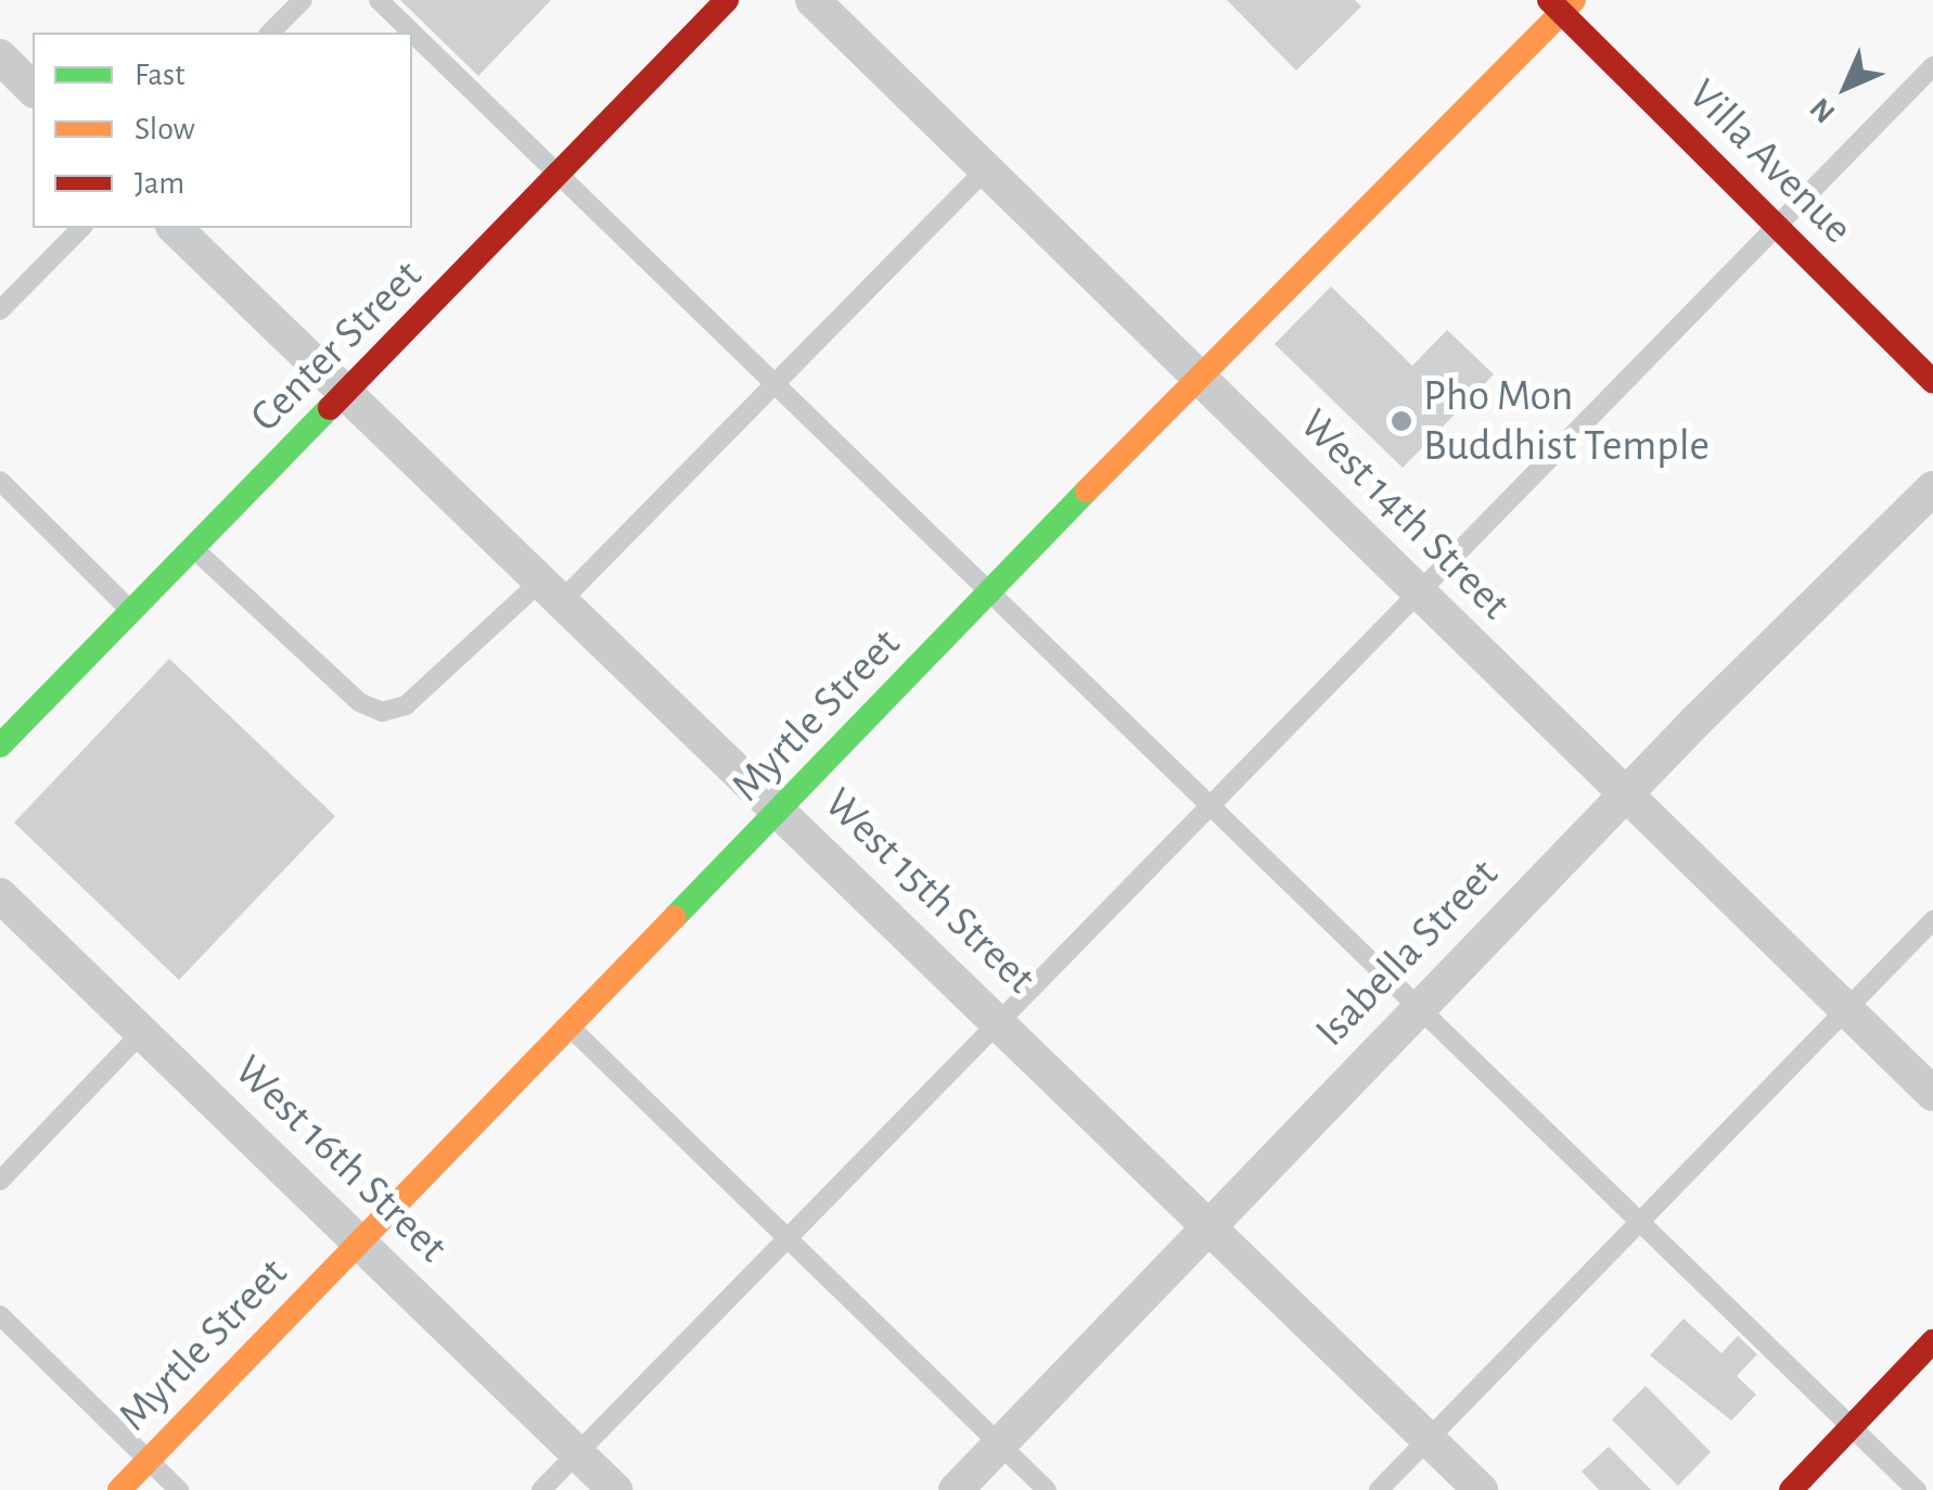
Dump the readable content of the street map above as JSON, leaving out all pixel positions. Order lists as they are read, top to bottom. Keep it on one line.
{"streets":{"street":["Villa Avenue","Center Street","West 14th Street","Myrtle Street","West 15th Street","Isabella Street","West 16th Street"]},"crossings":[["Villa Avenue","Myrtle Street"],["Center Street","West 15th Street"],["West 14th Street","Myrtle Street"],["West 14th Street","Isabella Street"],["Myrtle Street","West 15th Street"],["Myrtle Street","West 16th Street"],["West 15th Street","Isabella Street"]],"places":["Pho Mon Buddhist Temple"],"legend":["Fast","Slow","Jam"],"north":"bottom left"}
